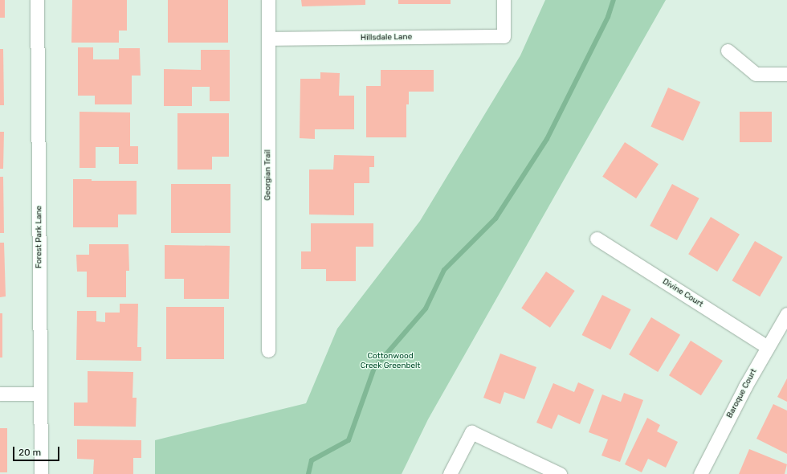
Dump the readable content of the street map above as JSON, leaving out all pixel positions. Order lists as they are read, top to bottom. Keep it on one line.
{"streets":{"street":["Hillsdale Lane","Georgian Trail","Forest Park Lane","Divine Court","Baroque Court"]},"crossings":[["Hillsdale Lane","Georgian Trail"],["Divine Court","Baroque Court"]],"parks":["Cottonwood Creek Greenbelt"],"scale_bar":"20 m"}
